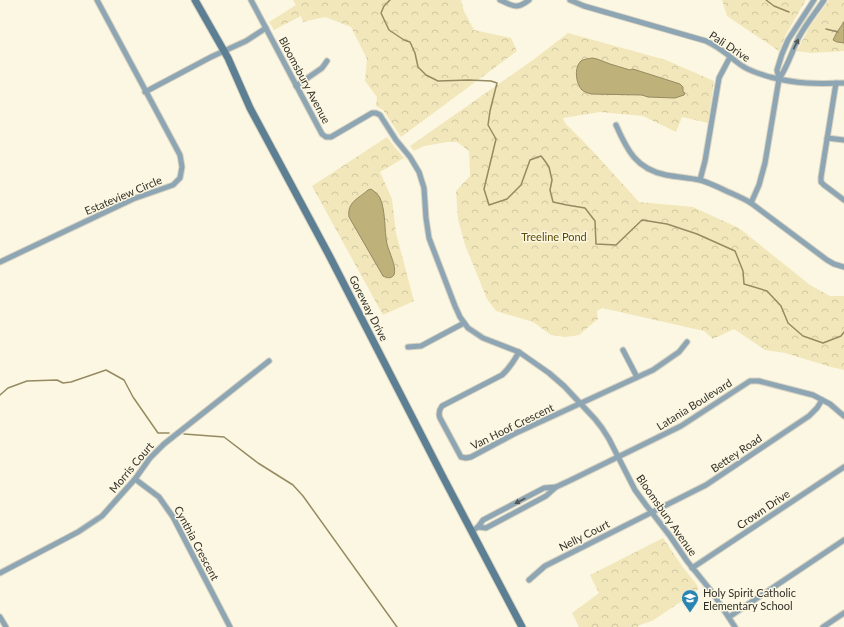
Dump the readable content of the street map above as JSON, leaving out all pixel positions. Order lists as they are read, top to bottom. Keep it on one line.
{"streets":{"street":["Pali Drive","Bloomsbury Avenue","Estateview Circle","Goreway Drive","Latania Boulevard","Van Hoof Crescent","Bettey Road","Morris Court","Crown Drive","Nelly Court","Cynthia Crescent"]},"crossings":[["Bloomsbury Avenue","Latania Boulevard"],["Bloomsbury Avenue","Van Hoof Crescent"],["Bloomsbury Avenue","Bettey Road"],["Bloomsbury Avenue","Crown Drive"],["Bloomsbury Avenue","Nelly Court"],["Goreway Drive","Latania Boulevard"],["Latania Boulevard","Bettey Road"],["Bettey Road","Nelly Court"],["Morris Court","Cynthia Crescent"]],"parks":["Treeline Pond"],"places":{"school or university":["Holy Spirit Catholic Elementary School"]}}
